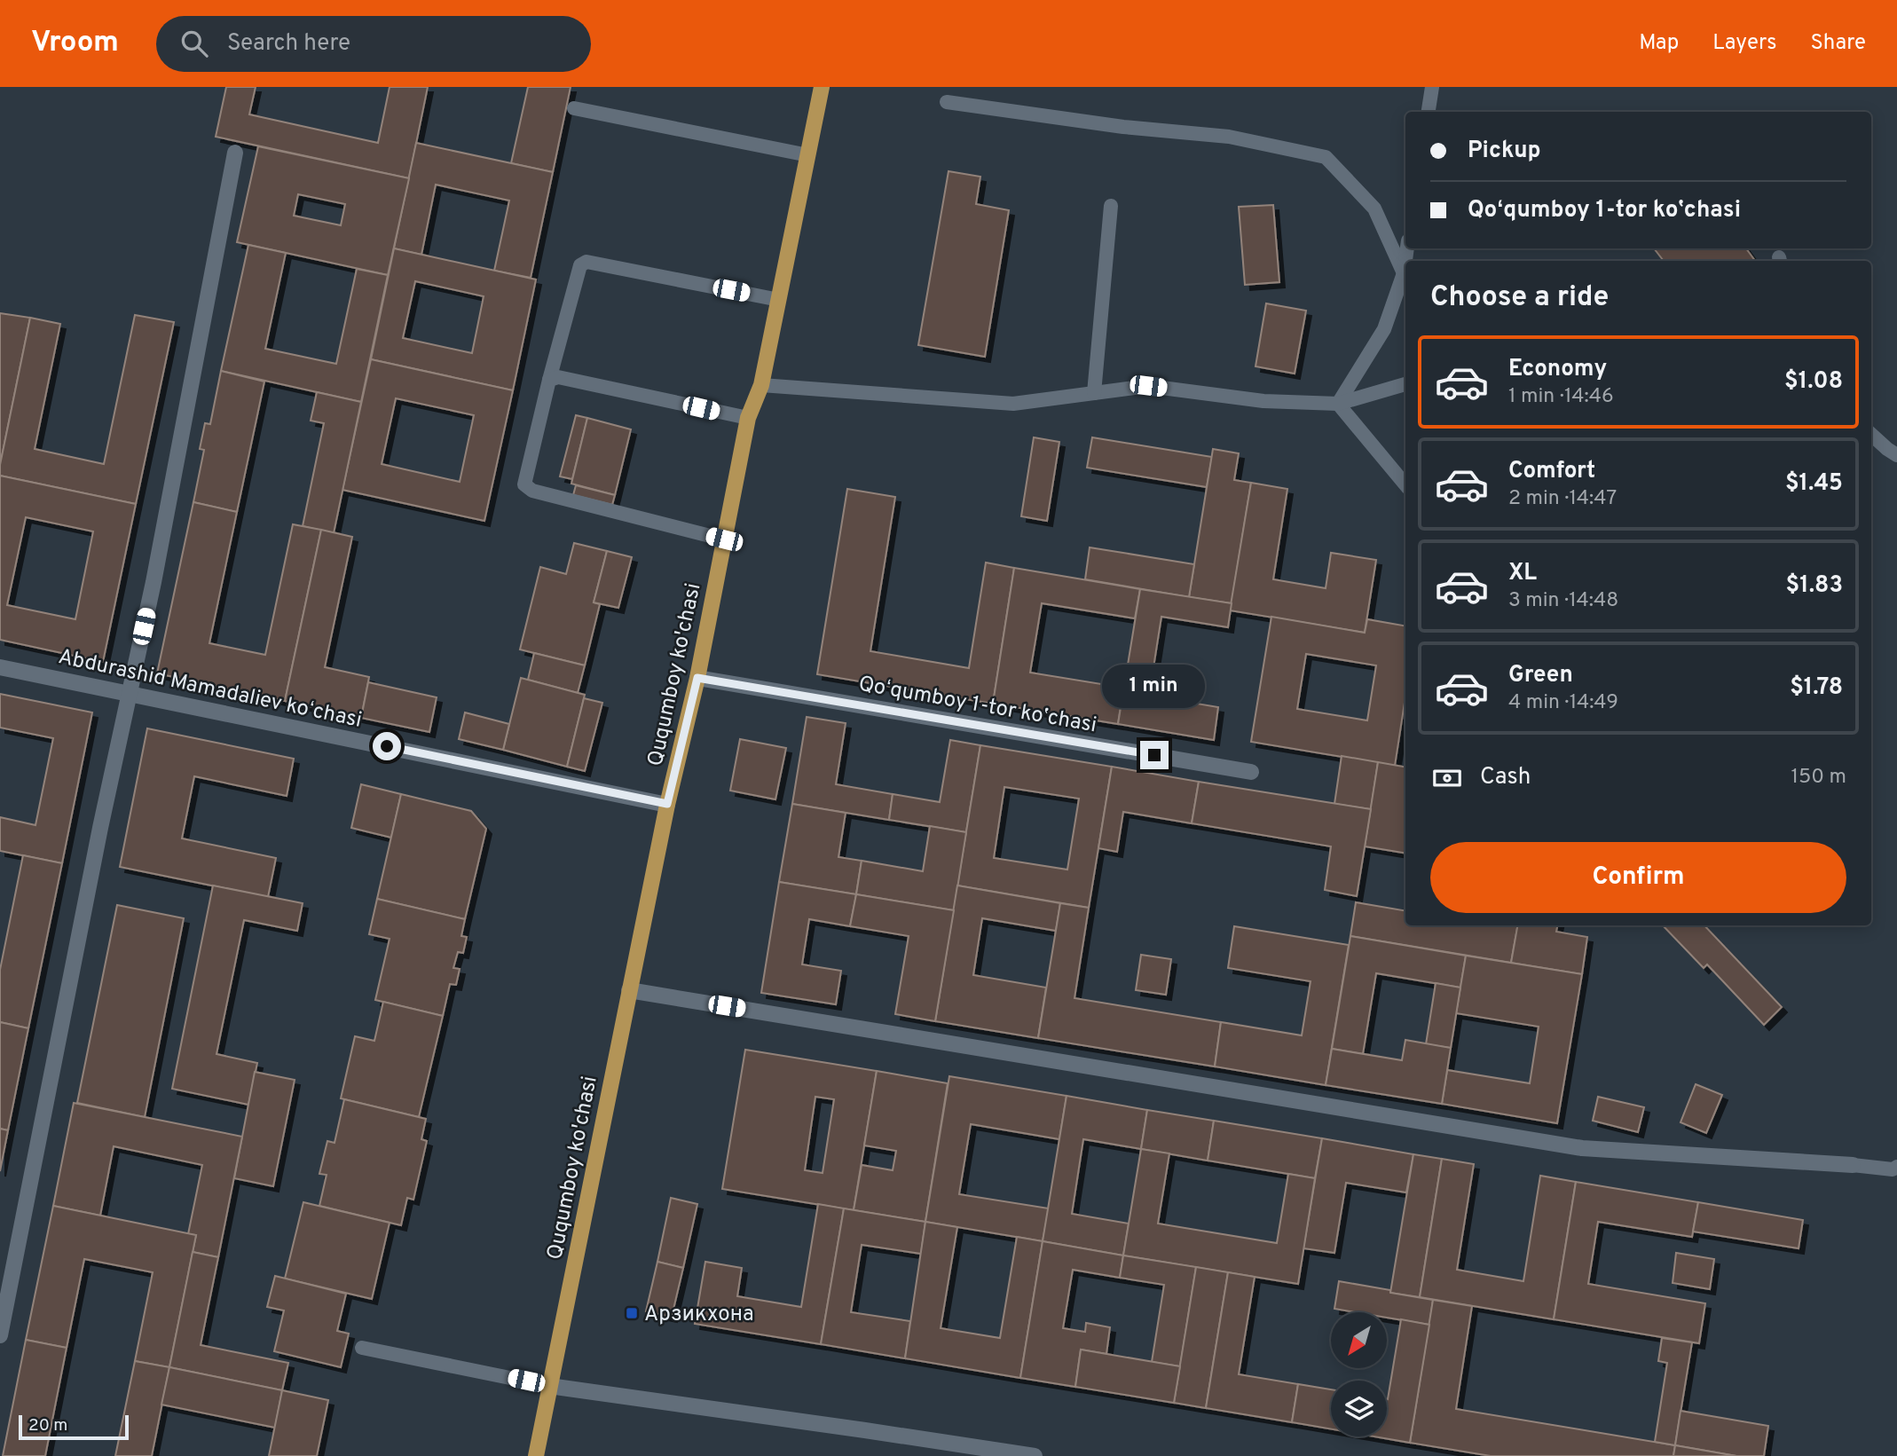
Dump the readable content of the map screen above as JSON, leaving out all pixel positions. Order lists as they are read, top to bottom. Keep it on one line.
{"streets":{"main road":["Ququmboy ko'chasi"],"street":["Abdurashid Mamadaliev koʻchasi","Qoʻqumboy 1-tor koʼchasi"]},"crossings":[["Ququmboy ko'chasi","Abdurashid Mamadaliev koʻchasi"],["Ququmboy ko'chasi","Qoʻqumboy 1-tor koʼchasi"]],"places":{"transit":["Арзикхона"]},"scale_bar":"20 m","north":"bottom left","page":{"header":"Vroom","search":"Search here","nav":["Map","Layers","Share"],"banner":["Pickup","Qoʻqumboy 1-tor koʼchasi"],"heading":"Choose a ride","list":[{"name":"Economy","note":"1 min · 14:46","value":"$1.08"},{"name":"Comfort","note":"2 min · 14:47","value":"$1.45"},{"name":"XL","note":"3 min · 14:48","value":"$1.83"},{"name":"Green","note":"4 min · 14:49","value":"$1.78"}],"bubble":"1 min","pay":["Cash","150 m"],"buttons":"Confirm","scale":"20 m"}}
